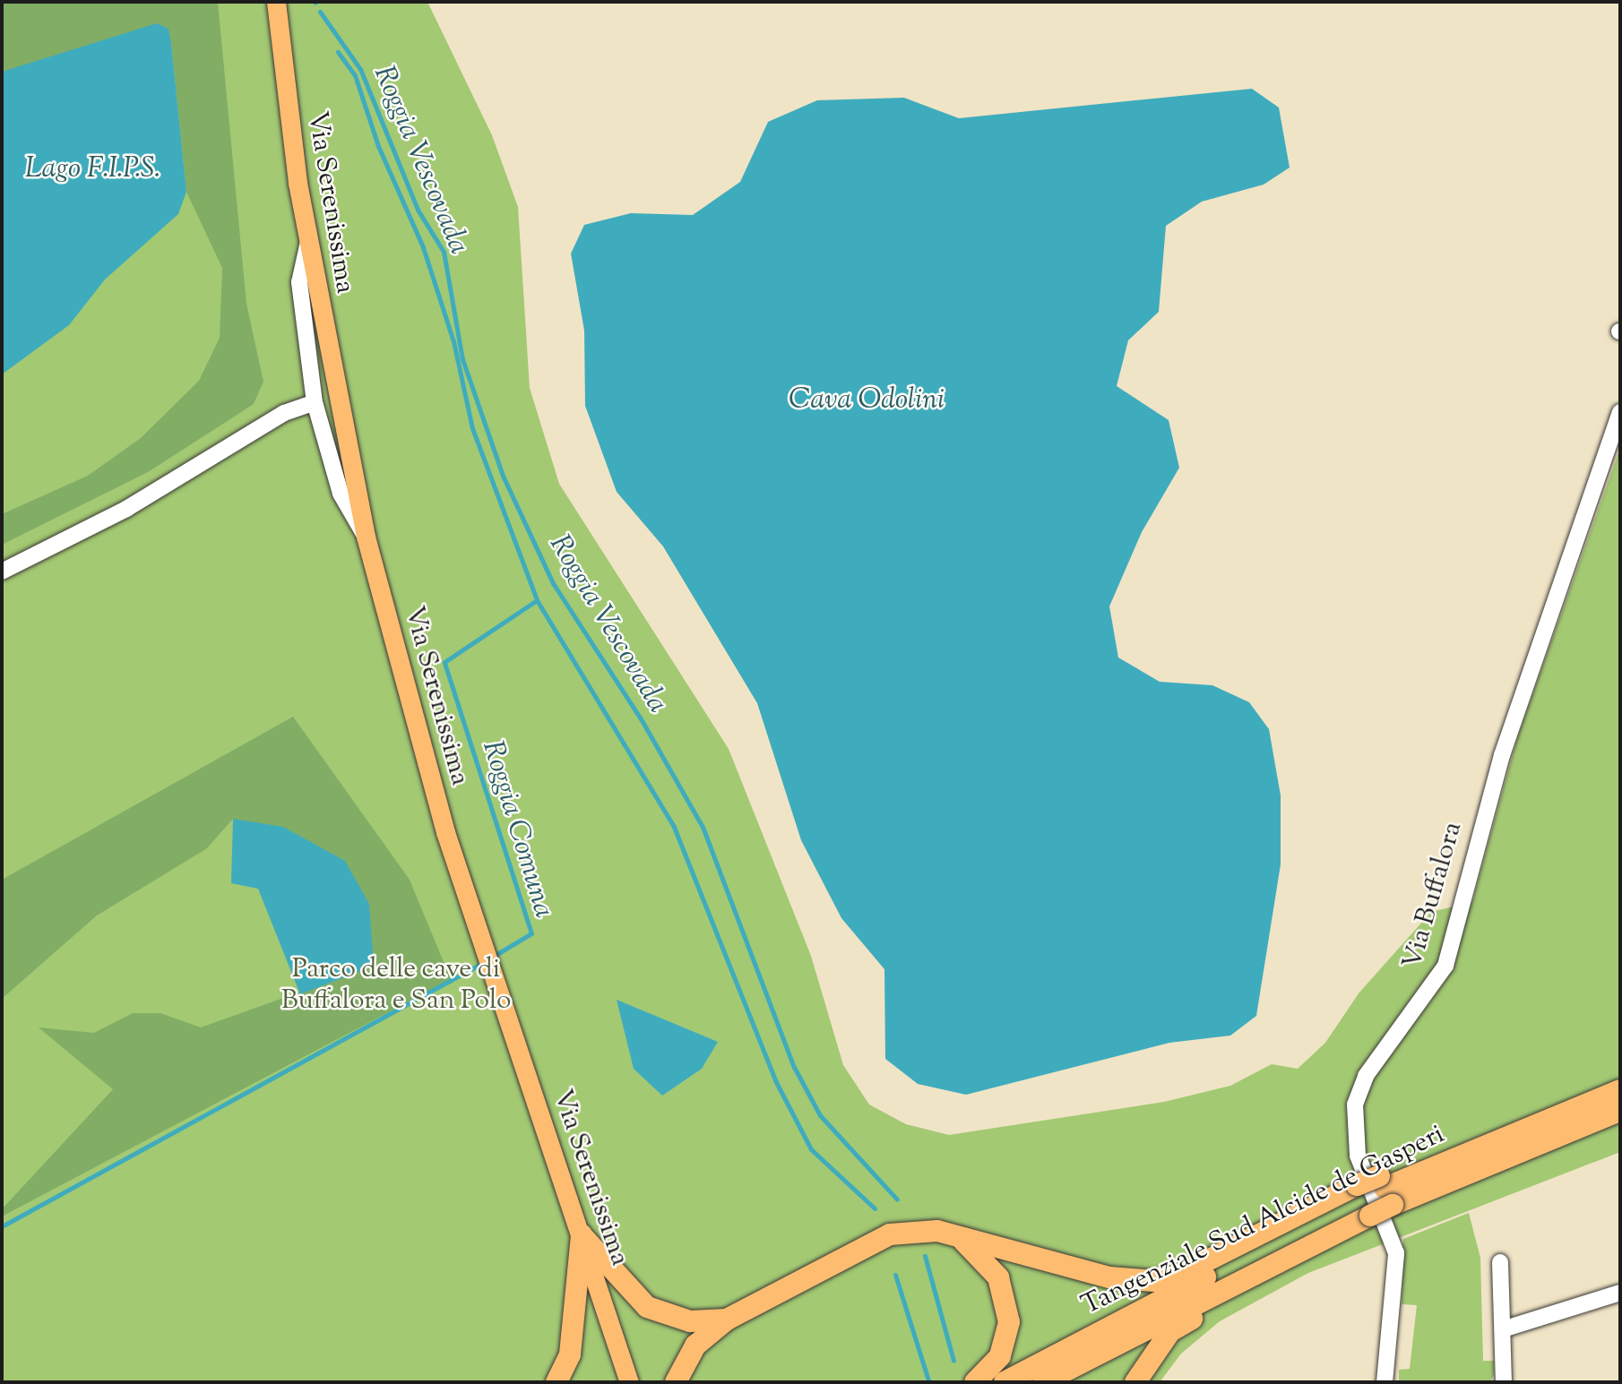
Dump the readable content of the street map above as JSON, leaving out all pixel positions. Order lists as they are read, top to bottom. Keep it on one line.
{"streets":{"highway":["Tangenziale Sud Alcide de Gasperi"],"main road":["Via Serenissima"],"street":["Via Buffalora"]},"water":["Roggia Vescovada","Lago F.I.P.S.","Cava Odolini","Roggia Comuna"],"parks":["Parco delle cave di Buffalora e San Polo"]}
